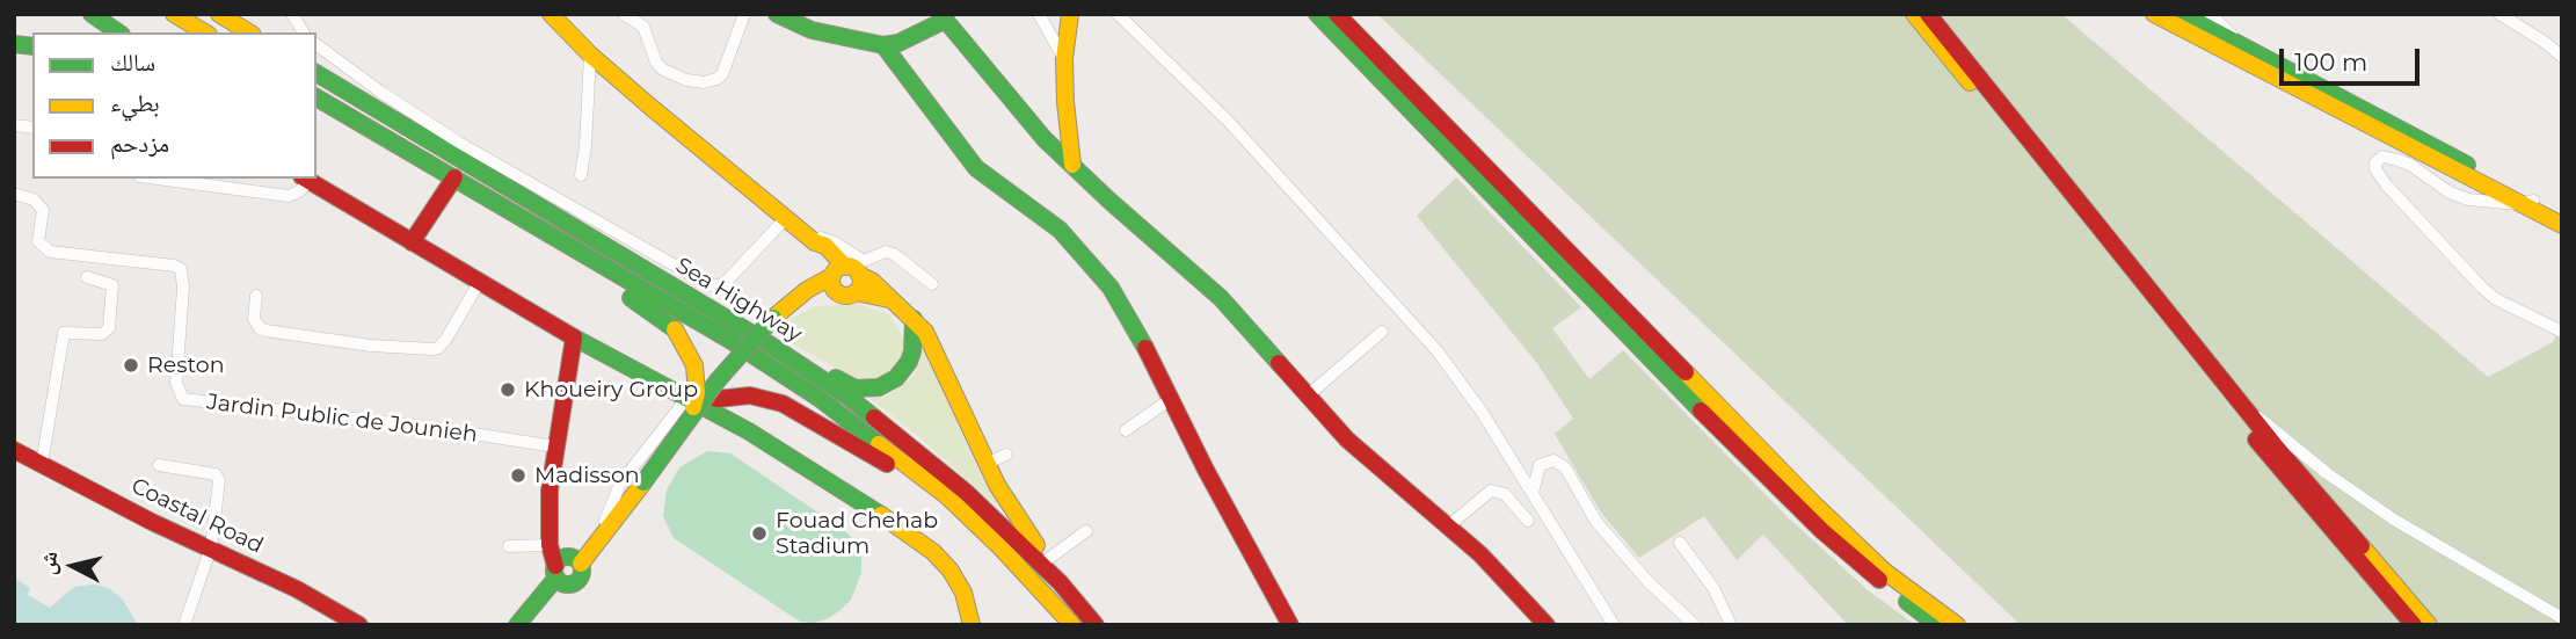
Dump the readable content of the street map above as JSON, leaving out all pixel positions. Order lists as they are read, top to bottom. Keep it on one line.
{"streets":{"main road":["Sea Highway","Coastal Road"],"street":["Jardin Public de Jounieh"]},"places":["Reston","Khoueiry Group","Madisson","Fouad Chehab Stadium"],"legend":["سالك","بطيء","مزدحم"],"scale_bar":"100 m","north":"left"}
